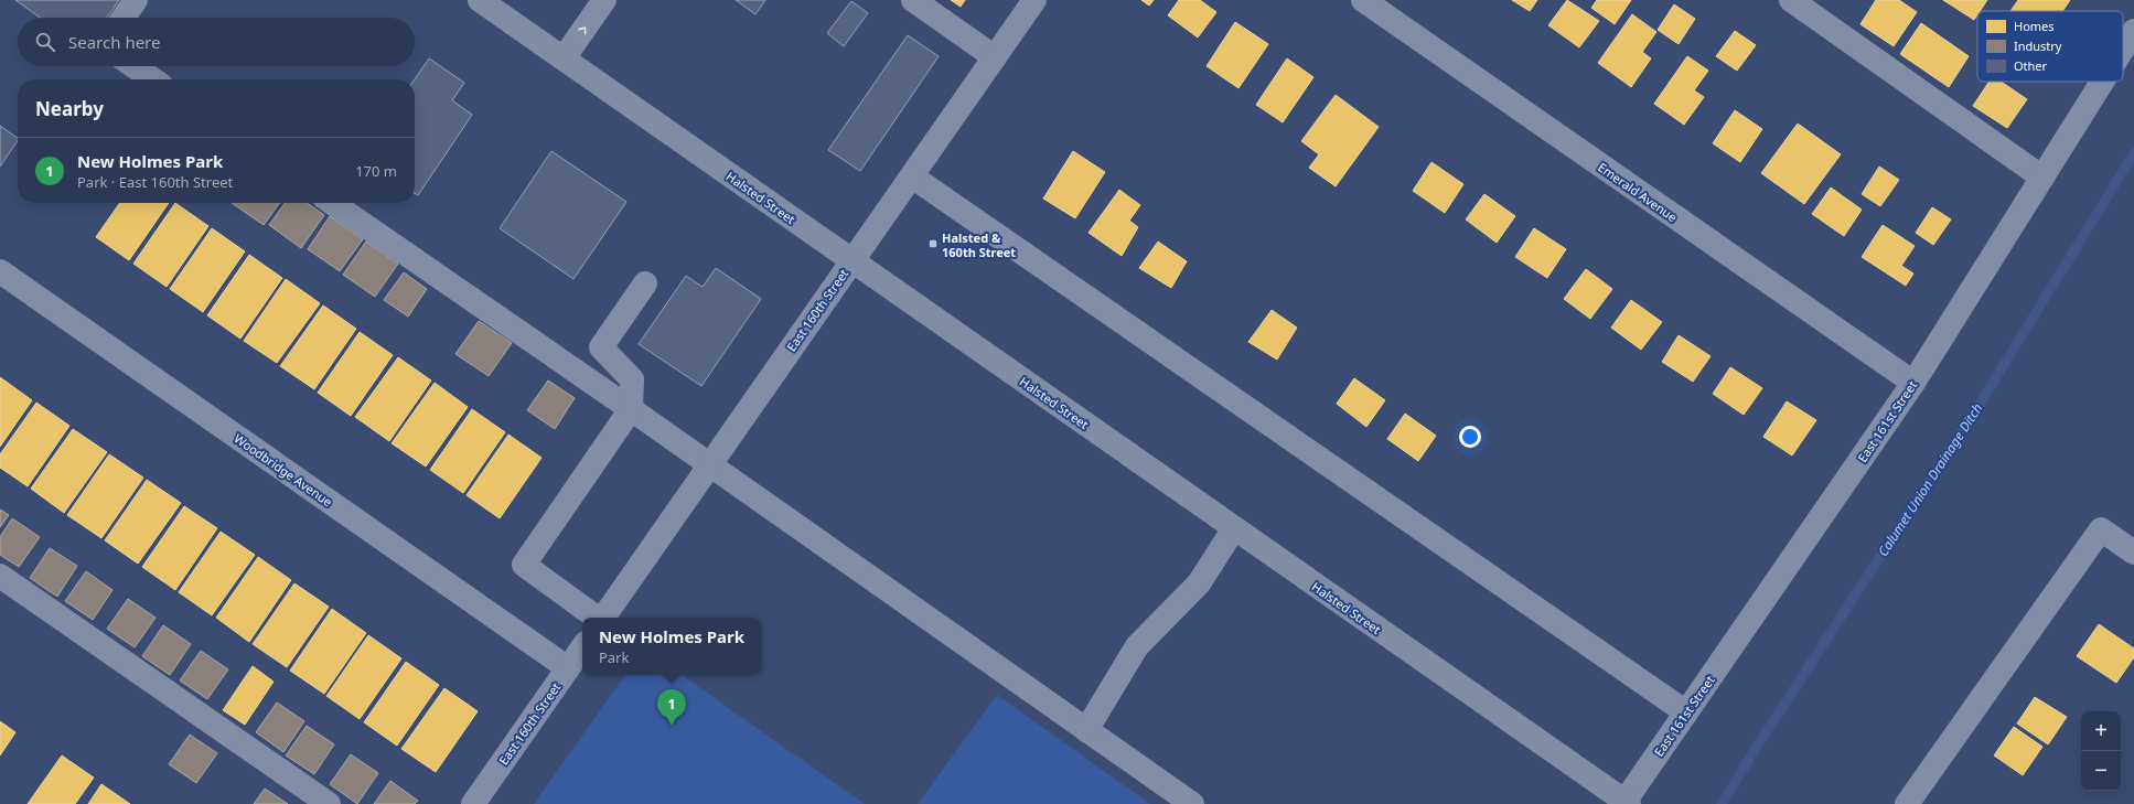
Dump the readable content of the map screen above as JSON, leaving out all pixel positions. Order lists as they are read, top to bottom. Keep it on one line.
{"streets":{"main road":["Halsted Street"],"street":["Emerald Avenue","East 160th Street","East 161st Street","Woodbridge Avenue"]},"crossings":[["Emerald Avenue","East 161st Street"],["Halsted Street","East 160th Street"],["Halsted Street","East 161st Street"],["East 160th Street","Woodbridge Avenue"]],"water":["Calumet Union Drainage Ditch"],"places":{"transit":["Halsted & 160th Street"]},"legend":["Homes","Industry","Other"],"page":{"search":"Search here","heading":"Nearby","list":[{"mark":"1","name":"New Holmes Park","note":"Park · East 160th Street","value":"170 m"}],"popup":["New Holmes Park","Park"],"pins":"1","map_buttons":["+","−"]}}
